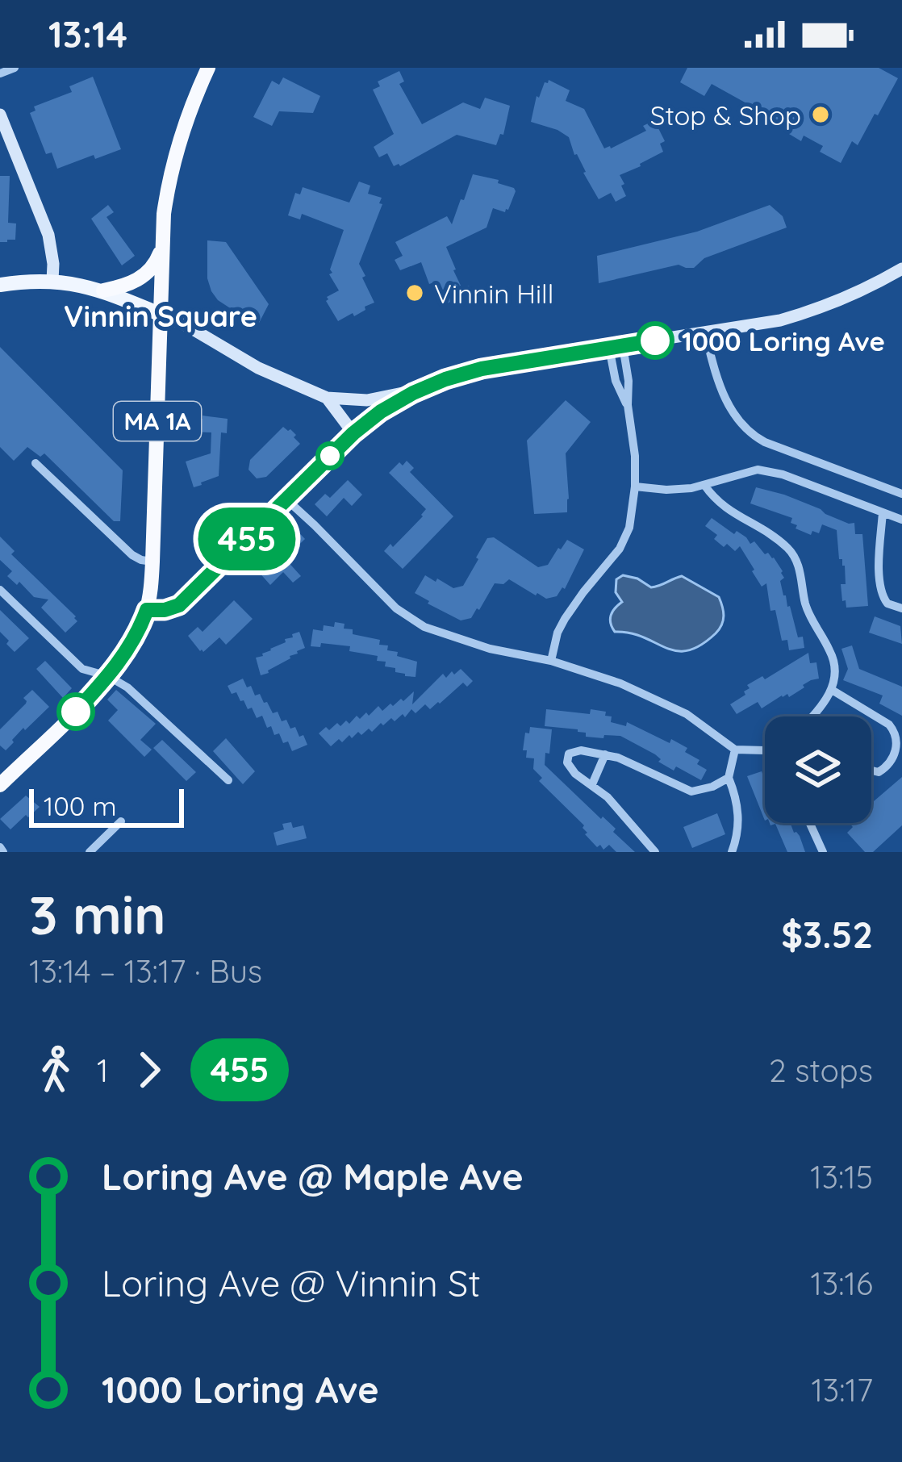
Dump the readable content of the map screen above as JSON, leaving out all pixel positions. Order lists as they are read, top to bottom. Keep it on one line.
{"streets":{"highway":["MA 1A"]},"districts":["Vinnin Square"],"places":["Stop & Shop","Vinnin Hill","1000 Loring Ave"],"lines":["bus line 455"],"scale_bar":"100 m","page":{"status":"13:14","on_map":"455","scale":"100 m","heading":["3 min","13:14 – 13:17 · Bus","$3.52"],"legs":["1","455","2 stops"],"list":[{"name":"Loring Ave @ Maple Ave","value":"13:15"},{"name":"Loring Ave @ Vinnin St","value":"13:16"},{"name":"1000 Loring Ave","value":"13:17"}]}}
